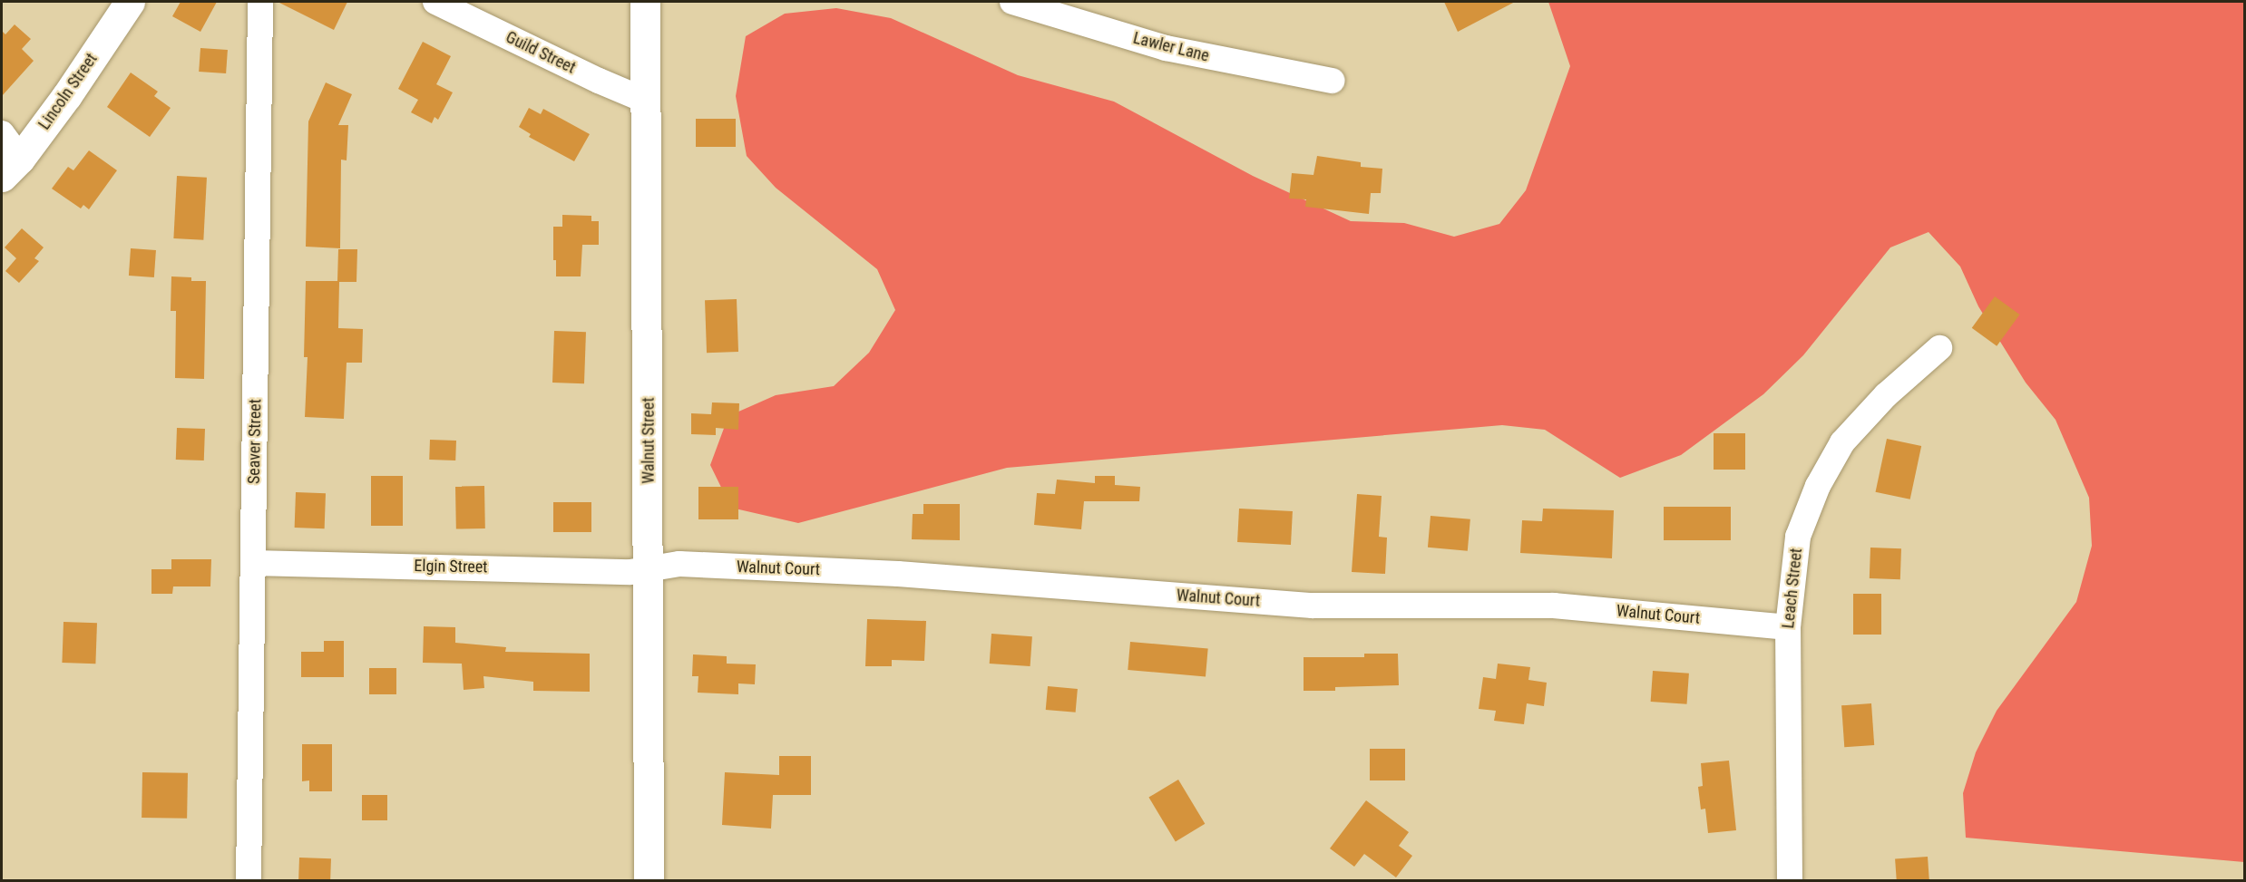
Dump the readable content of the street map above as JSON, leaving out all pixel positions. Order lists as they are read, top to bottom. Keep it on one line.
{"streets":{"street":["Lawler Lane","Guild Street","Lincoln Street","Walnut Street","Seaver Street","Elgin Street","Walnut Court","Leach Street"]},"crossings":[["Guild Street","Walnut Street"],["Walnut Street","Elgin Street"],["Walnut Street","Walnut Court"],["Seaver Street","Elgin Street"],["Elgin Street","Walnut Court"],["Walnut Court","Leach Street"]]}
